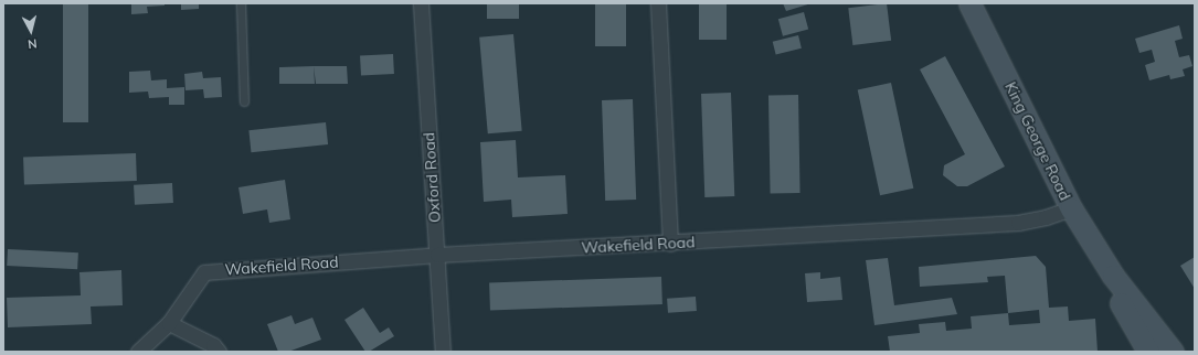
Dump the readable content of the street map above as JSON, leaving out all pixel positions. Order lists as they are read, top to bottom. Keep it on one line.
{"streets":{"main road":["King George Road"],"street":["Oxford Road","Wakefield Road"]},"crossings":[["King George Road","Wakefield Road"],["Oxford Road","Wakefield Road"]],"north":"bottom"}
